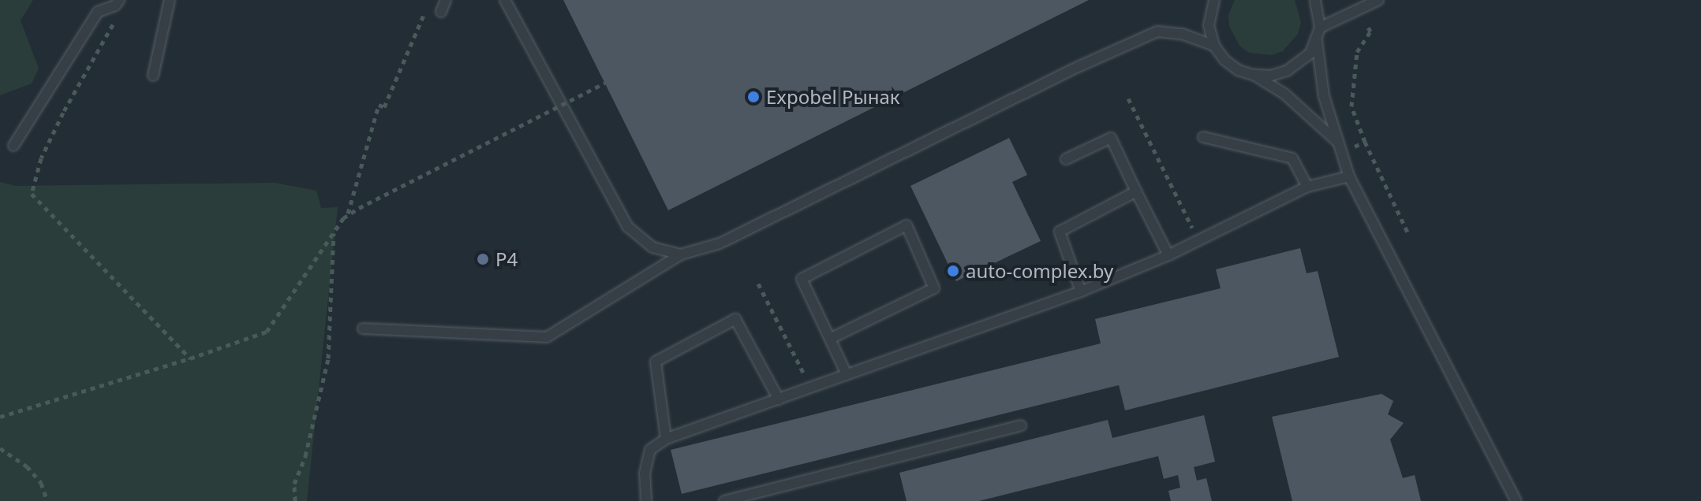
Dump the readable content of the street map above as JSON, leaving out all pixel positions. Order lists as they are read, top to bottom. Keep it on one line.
{"places":["Expobel Рынак","P4","auto-complex.by"]}
